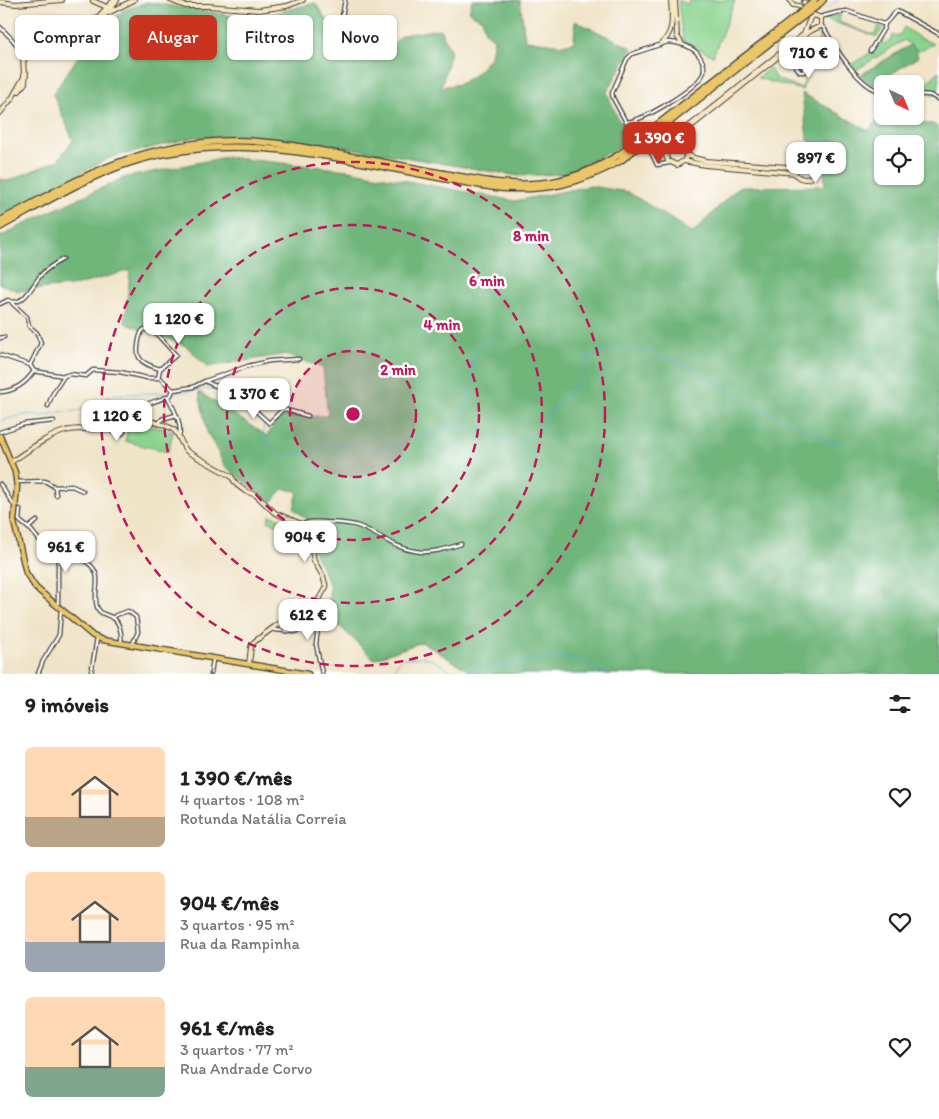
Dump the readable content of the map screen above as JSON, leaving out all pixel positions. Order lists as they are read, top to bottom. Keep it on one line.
{"north":"bottom right","page":{"chip":["Comprar","Alugar","Filtros","Novo"],"price":["710 €","1 390 €","897 €","1 120 €","1 370 €","1 120 €","904 €","961 €","612 €"],"heading":"9 imóveis","list":[{"name":"1 390 €/mês","note":"4 quartos · 108 m² · Rotunda Natália Correia"},{"name":"904 €/mês","note":"3 quartos · 95 m² · Rua da Rampinha"},{"name":"961 €/mês","note":"3 quartos · 77 m² · Rua Andrade Corvo"}]},"rings":["8 min","6 min","4 min","2 min"]}
